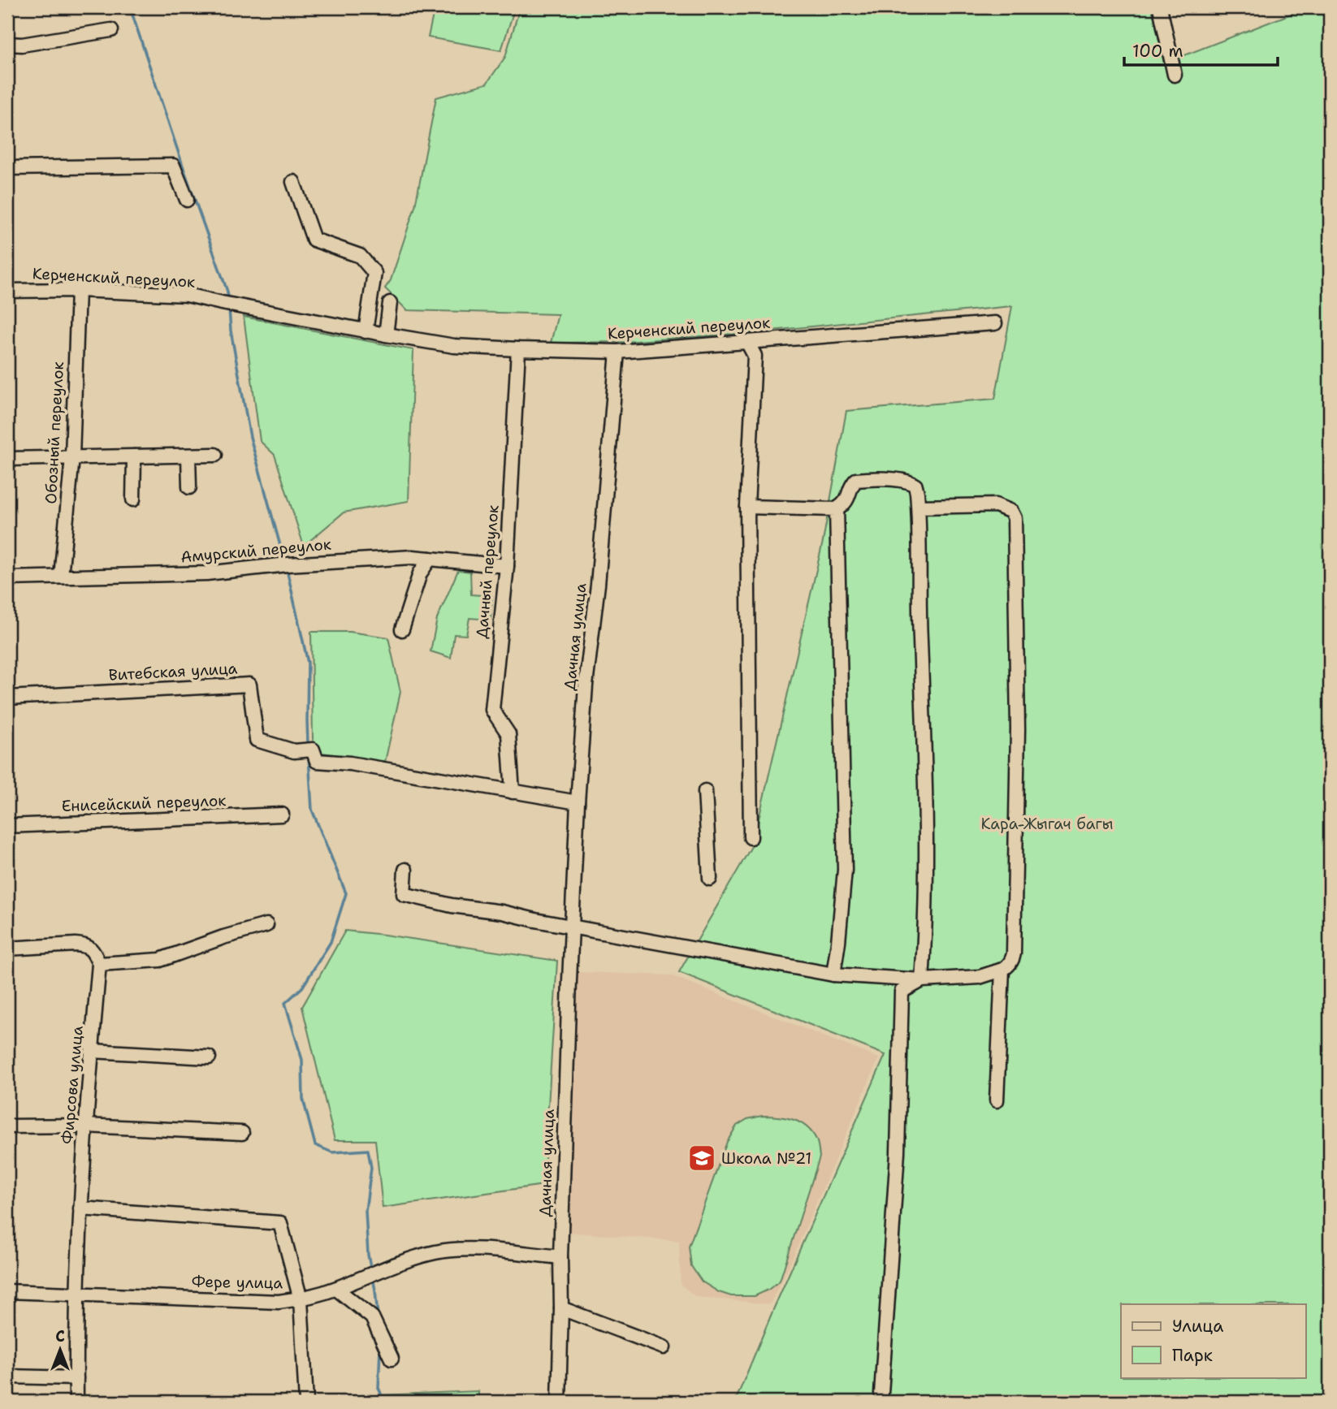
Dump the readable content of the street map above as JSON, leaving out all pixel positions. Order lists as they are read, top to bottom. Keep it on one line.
{"streets":{"street":["Керченский переулок","Обозный переулок","Амурский переулок","Дачный переулок","Дачная улица","Витебская улица","Енисейский переулок","Фирсова улица","Фере улица"]},"crossings":[["Керченский переулок","Обозный переулок"],["Керченский переулок","Дачный переулок"],["Керченский переулок","Дачная улица"],["Обозный переулок","Амурский переулок"],["Амурский переулок","Дачный переулок"],["Дачный переулок","Витебская улица"],["Дачная улица","Фере улица"],["Фирсова улица","Фере улица"]],"parks":["Кара-Жыгач багы"],"places":{"school or university":["Школа №21"]},"legend":["Улица","Парк"],"scale_bar":"100 m","north":"top"}
